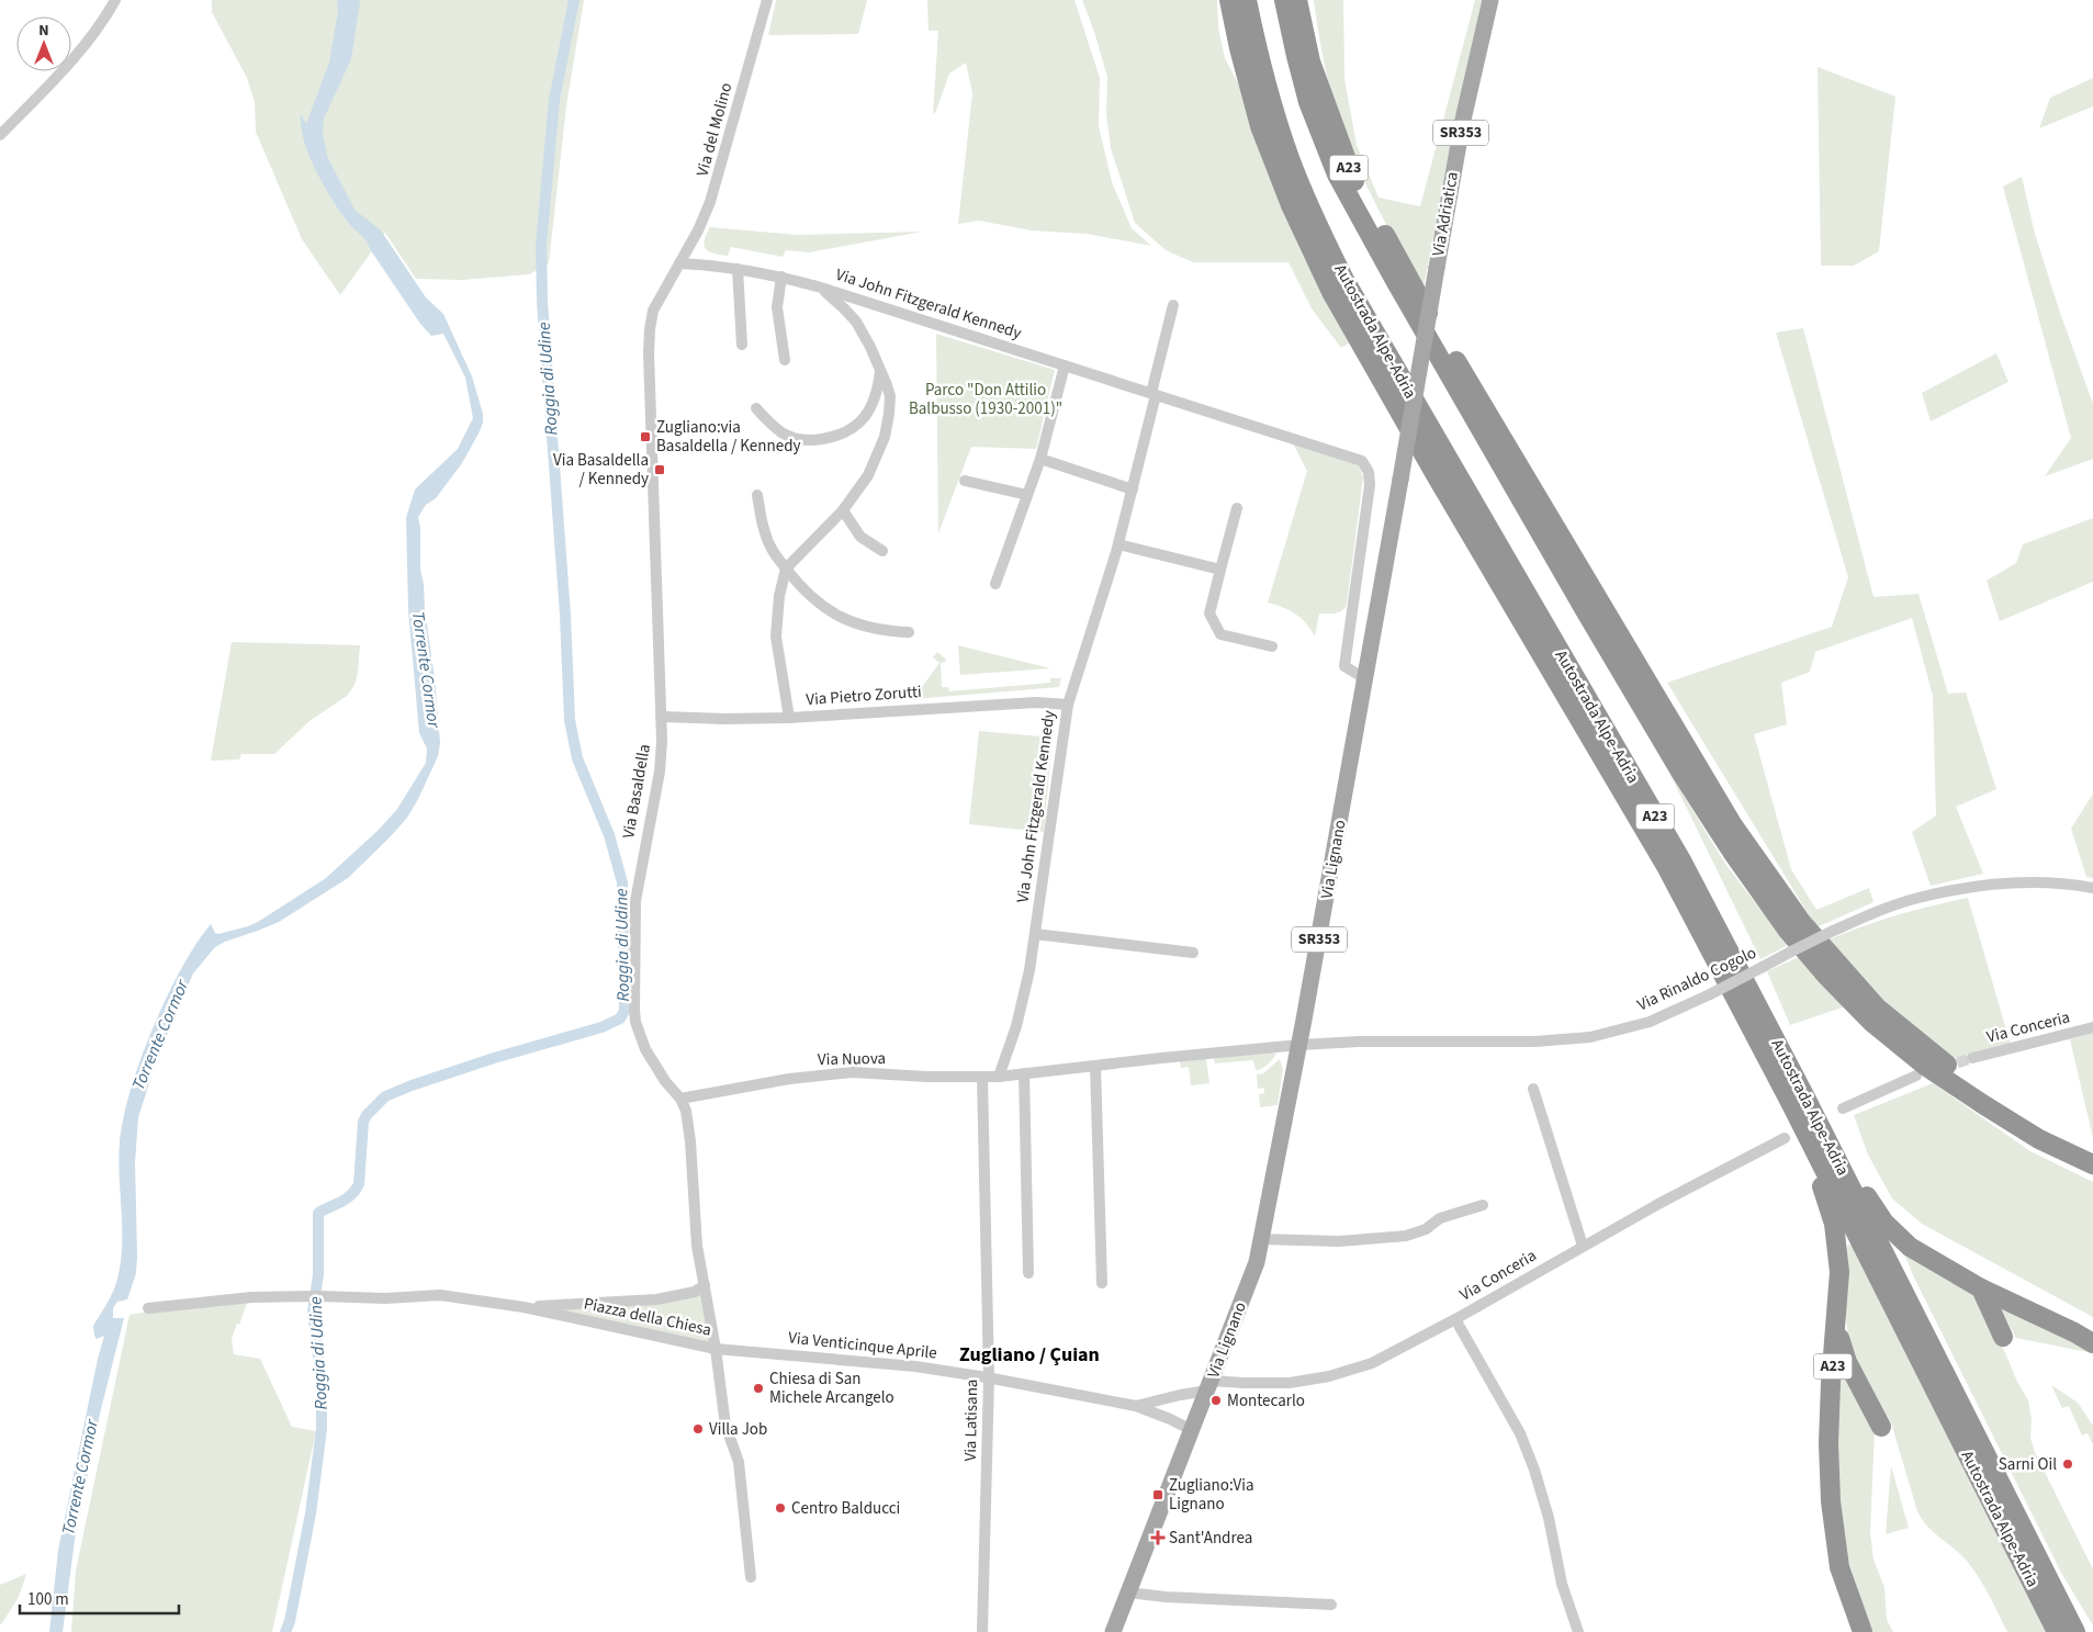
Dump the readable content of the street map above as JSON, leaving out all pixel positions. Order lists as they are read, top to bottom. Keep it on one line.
{"streets":{"highway":["A23","Autostrada Alpe-Adria"],"main road":["SR353","Via Adriatica","Via Lignano"],"street":["Via del Molino","Via John Fitzgerald Kennedy","Via Pietro Zorutti","Via Basaldella","Via Rinaldo Cogolo","Via Conceria","Via Nuova","Piazza della Chiesa","Via Venticinque Aprile","Via Latisana"]},"crossings":[["Via del Molino","Via John Fitzgerald Kennedy"],["Via del Molino","Via Basaldella"],["A23","Autostrada Alpe-Adria"],["Via Adriatica","Via Lignano"],["Via John Fitzgerald Kennedy","Via Pietro Zorutti"],["Via John Fitzgerald Kennedy","Via Basaldella"],["Via John Fitzgerald Kennedy","Via Lignano"],["Via John Fitzgerald Kennedy","Via Nuova"],["Via Pietro Zorutti","Via Basaldella"],["Via Basaldella","Via Nuova"],["Via Basaldella","Piazza della Chiesa"],["Via Lignano","Via Rinaldo Cogolo"],["Via Lignano","Via Conceria"],["Via Lignano","Via Nuova"],["Via Rinaldo Cogolo","Via Nuova"],["Via Conceria","Via Venticinque Aprile"],["Via Nuova","Via Latisana"],["Piazza della Chiesa","Via Venticinque Aprile"],["Via Venticinque Aprile","Via Latisana"]],"districts":["Zugliano / Çuian"],"water":["Roggia di Udine","Torrente Cormor"],"parks":["Parco \"Don Attilio Balbusso (1930-2001)\""],"places":{"transit":["Zugliano:via Basaldella / Kennedy","Via Basaldella / Kennedy","Zugliano:Via Lignano"],"other":["Chiesa di San Michele Arcangelo","Montecarlo","Villa Job","Sarni Oil","Centro Balducci"],"health":["Sant'Andrea"]},"scale_bar":"100 m","north":"top"}
